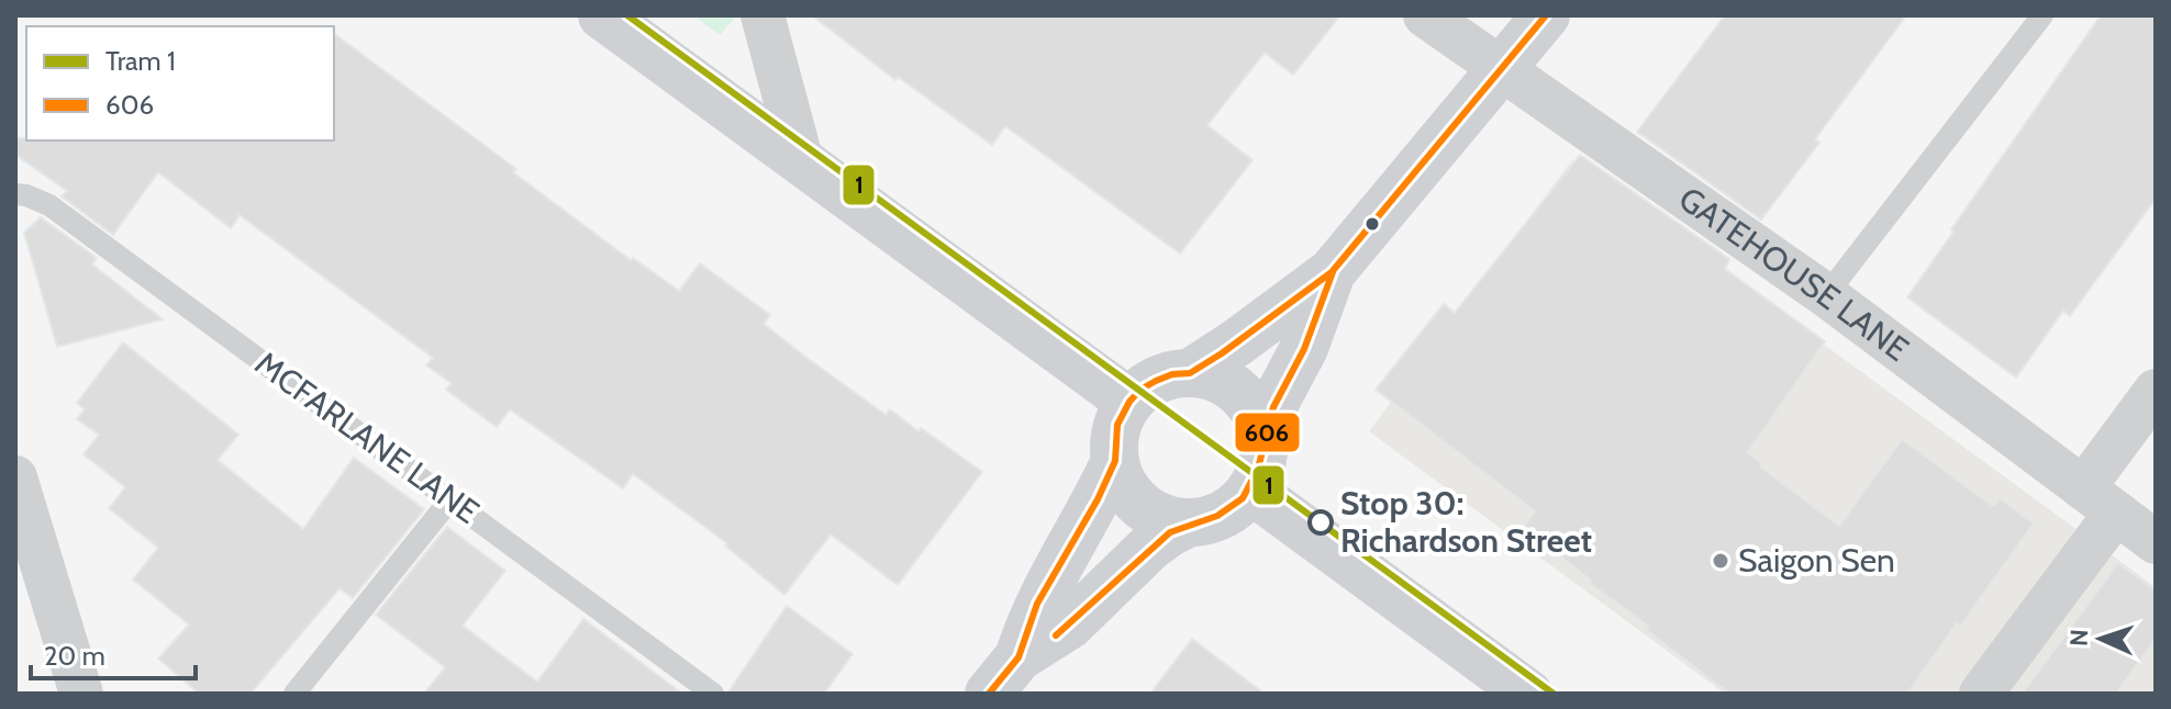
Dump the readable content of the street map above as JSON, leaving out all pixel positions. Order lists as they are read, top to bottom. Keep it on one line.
{"streets":{"street":["GATEHOUSE LANE"],"lane":["MCFARLANE LANE"]},"places":["Stop 30: Richardson Street","Saigon Sen"],"lines":["tram line 1","transit line 606"],"legend":["Tram 1","606"],"scale_bar":"20 m","north":"left"}
